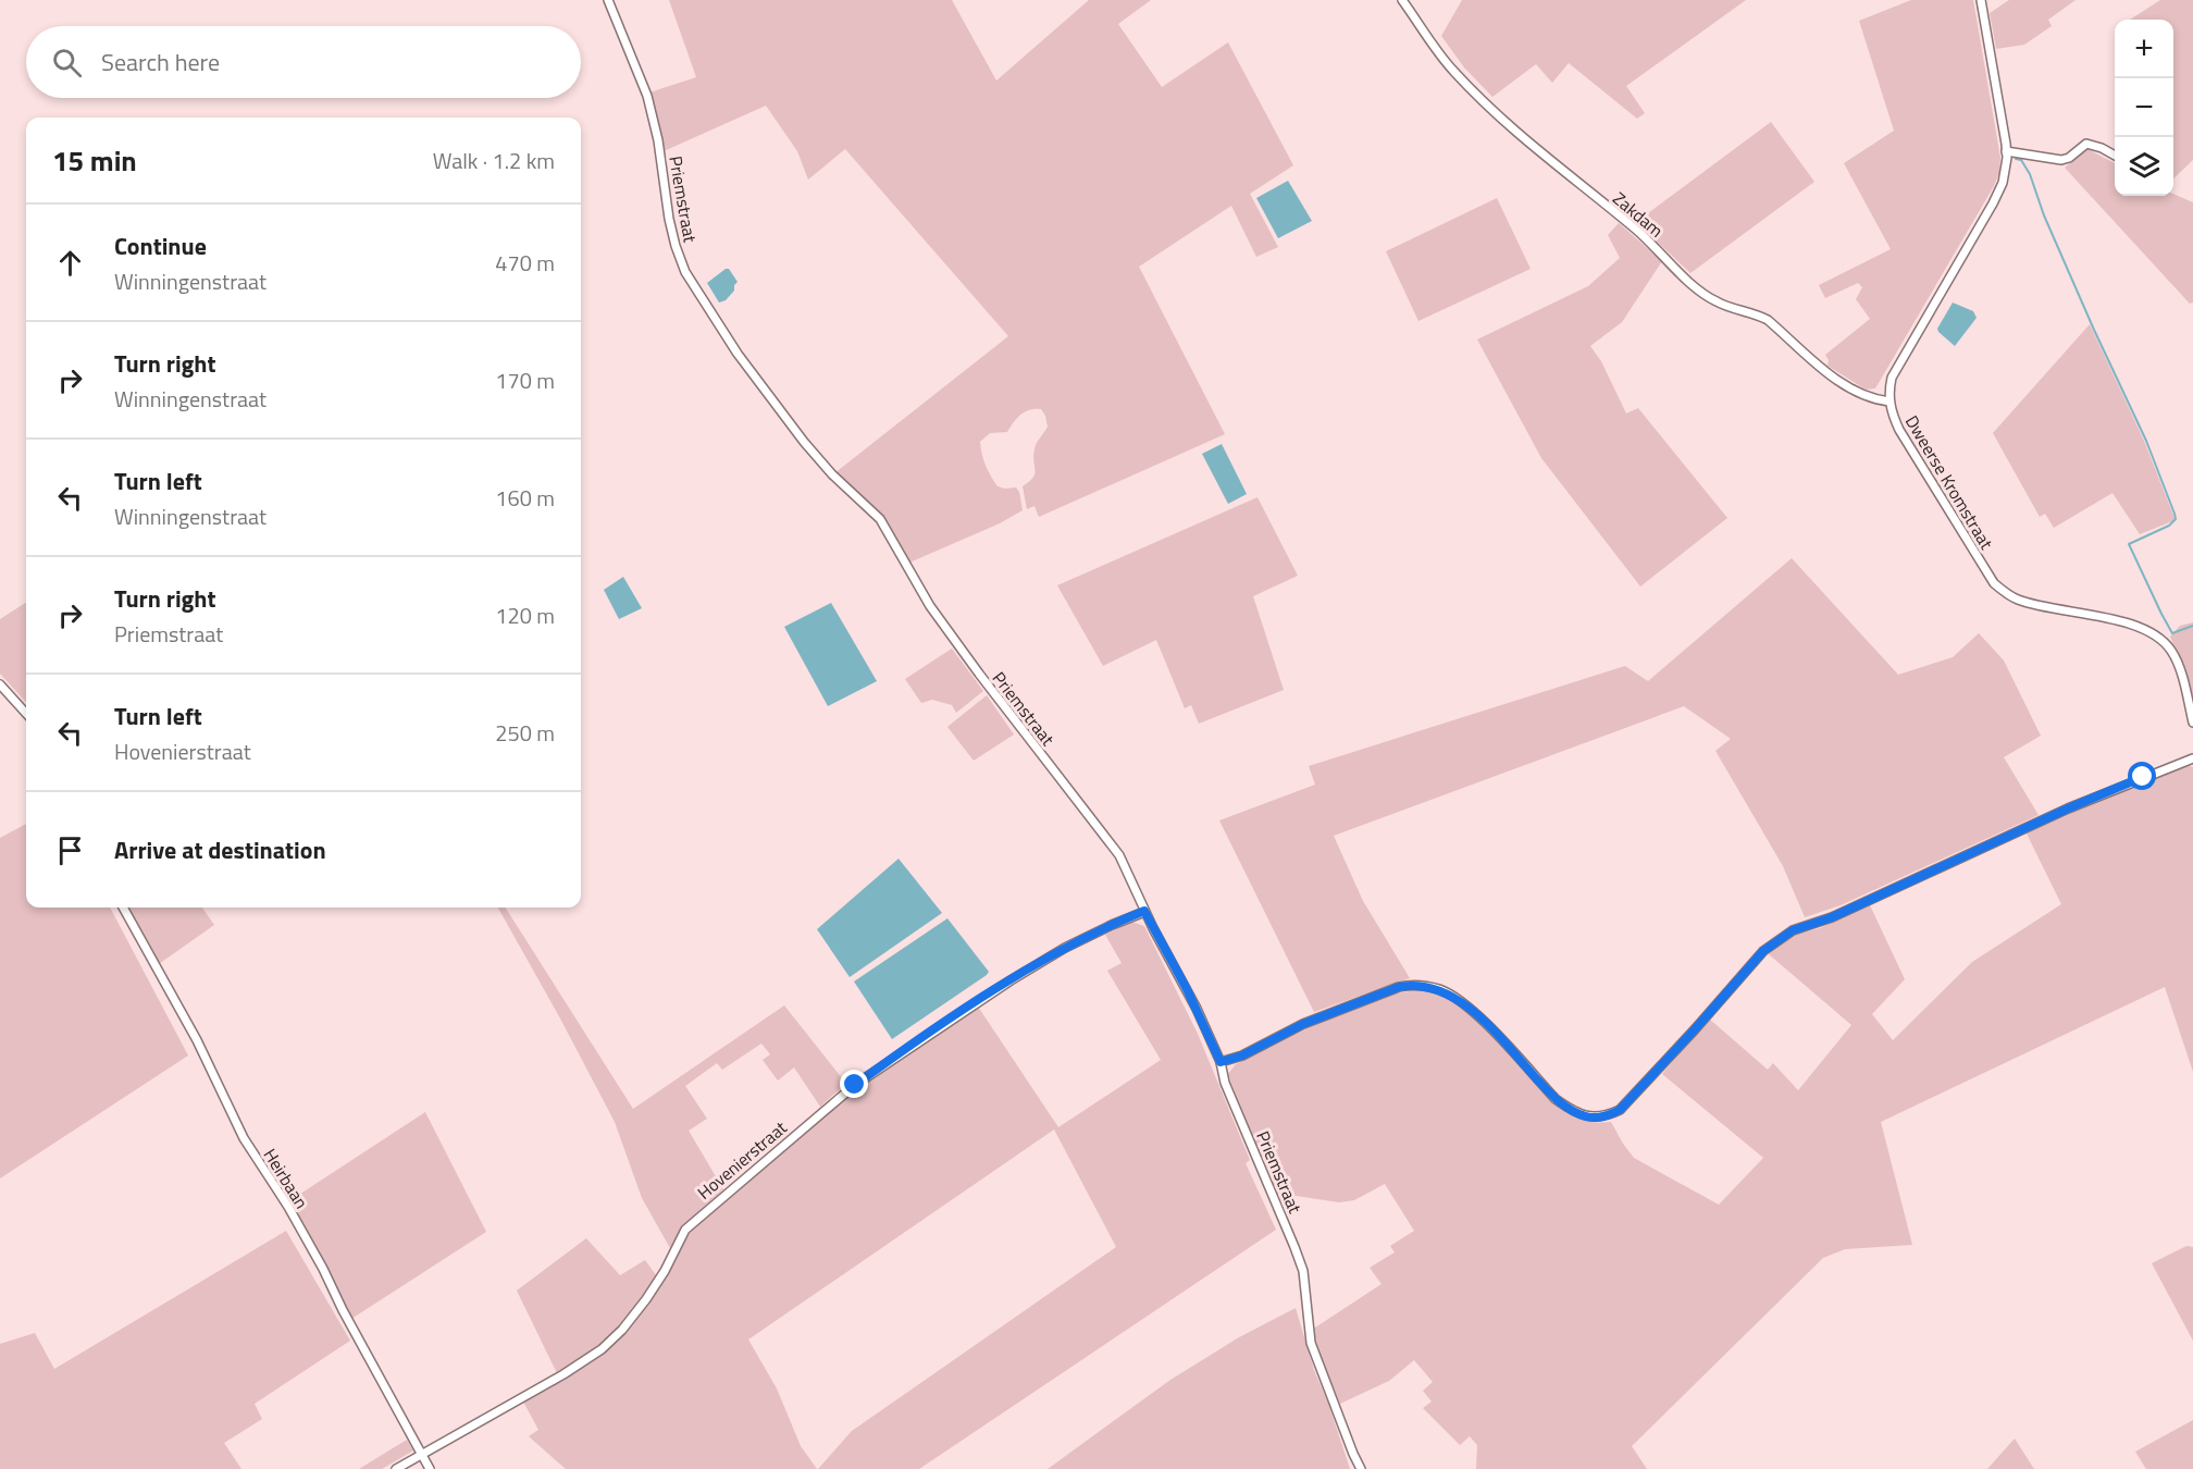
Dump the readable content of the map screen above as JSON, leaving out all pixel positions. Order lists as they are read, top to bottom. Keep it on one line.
{"streets":{"street":["Priemstraat","Zakdam","Dweerse Kromstraat","Hovenierstraat","Heirbaan"]},"crossings":[["Priemstraat","Hovenierstraat"],["Zakdam","Dweerse Kromstraat"],["Hovenierstraat","Heirbaan"]],"page":{"map_buttons":["+","−"],"search":"Search here","heading":["15 min","Walk · 1.2 km"],"list":[["Continue","Winningenstraat","470 m"],["Turn right","Winningenstraat","170 m"],["Turn left","Winningenstraat","160 m"],["Turn right","Priemstraat","120 m"],["Turn left","Hovenierstraat","250 m"],"Arrive at destination"]}}
